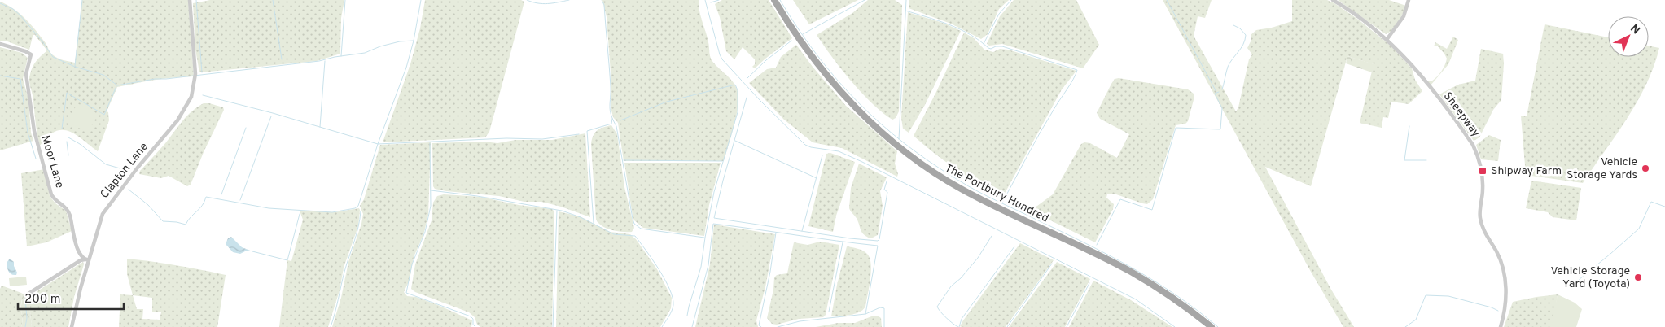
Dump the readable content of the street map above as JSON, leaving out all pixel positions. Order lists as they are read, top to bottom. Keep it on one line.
{"streets":{"main road":["The Portbury Hundred"],"street":["Sheepway","Moor Lane","Clapton Lane"]},"crossings":[["Moor Lane","Clapton Lane"]],"places":{"other":["Vehicle Storage Yards","Vehicle Storage Yard (Toyota)"],"transit":["Shipway Farm"]},"scale_bar":"200 m","north":"top right"}
